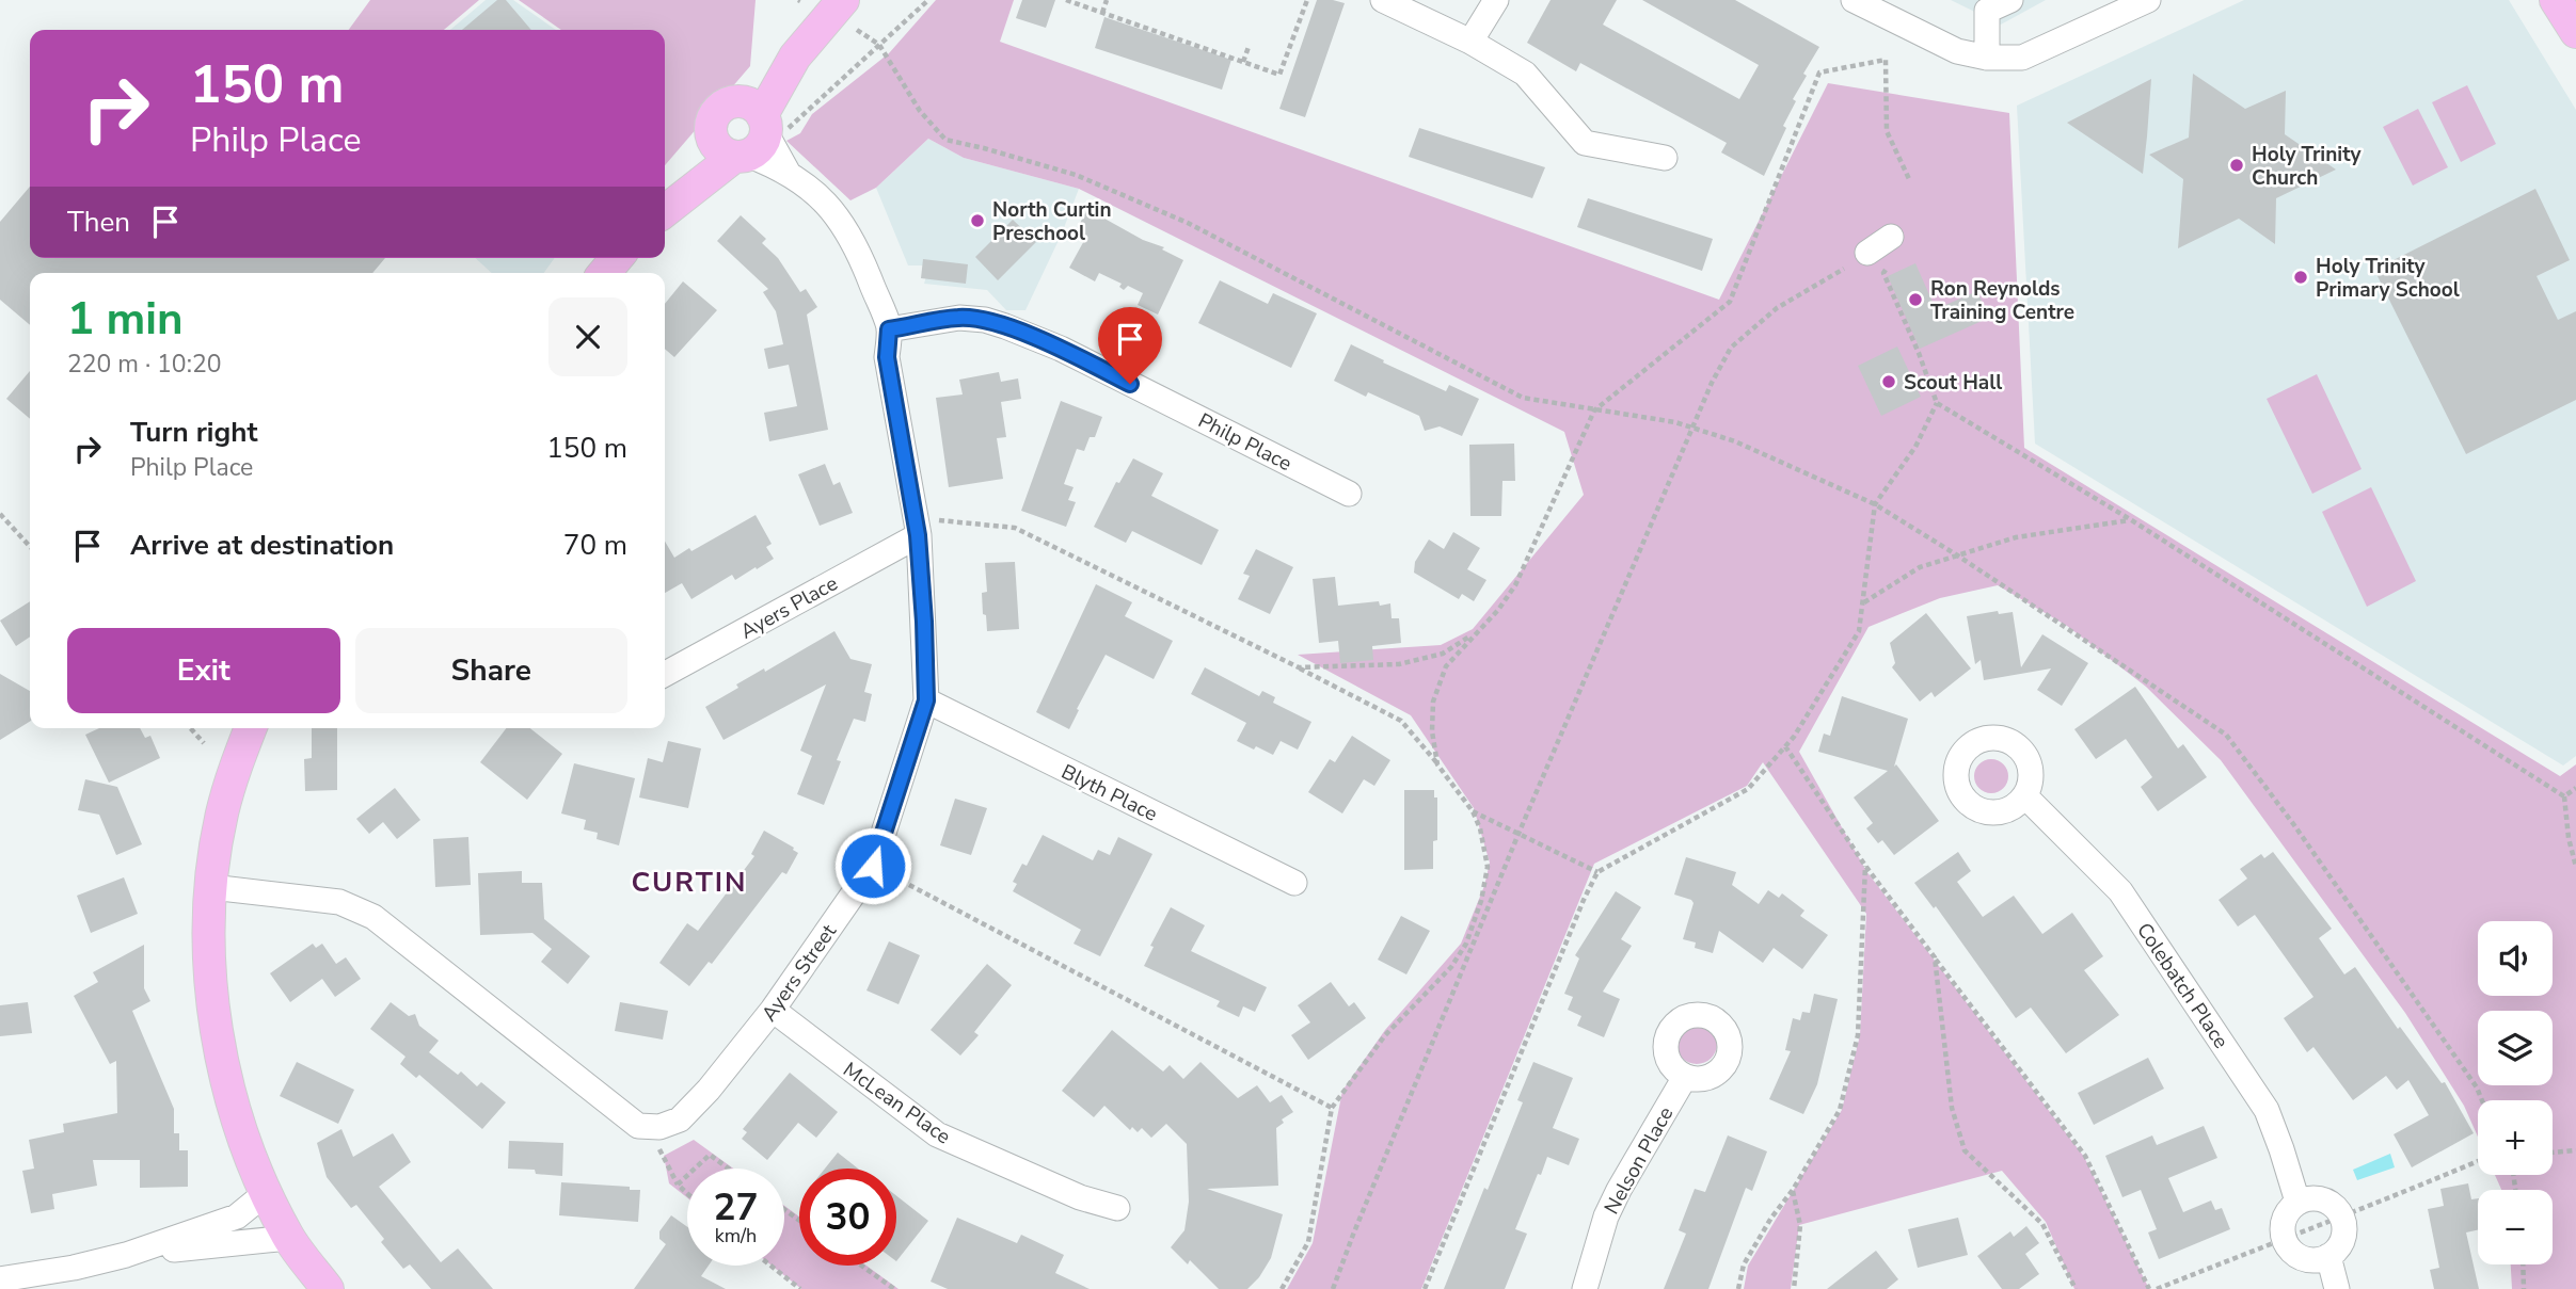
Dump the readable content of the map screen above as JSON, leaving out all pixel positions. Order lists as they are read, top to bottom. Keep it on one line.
{"streets":{"street":["Philp Place","Ayers Place","Blyth Place","Ayers Street","Colebatch Place","McLean Place","Nelson Place"]},"crossings":[["Philp Place","Ayers Street"],["Ayers Place","Ayers Street"],["Blyth Place","Ayers Street"],["Ayers Street","McLean Place"]],"districts":["CURTIN"],"places":["Holy Trinity Church","North Curtin Preschool","Holy Trinity Primary School","Ron Reynolds Training Centre","Scout Hall"],"page":{"turn":["150 m","Philp Place"],"then":"Then","heading":["1 min","220 m · 10:20"],"list":[{"name":"Turn right","note":"Philp Place","value":"150 m"},{"name":"Arrive at destination","value":"70 m"}],"buttons":["Exit","Share"],"map_buttons":["+","−"],"speed":"27 km/h","limit":"30"}}
